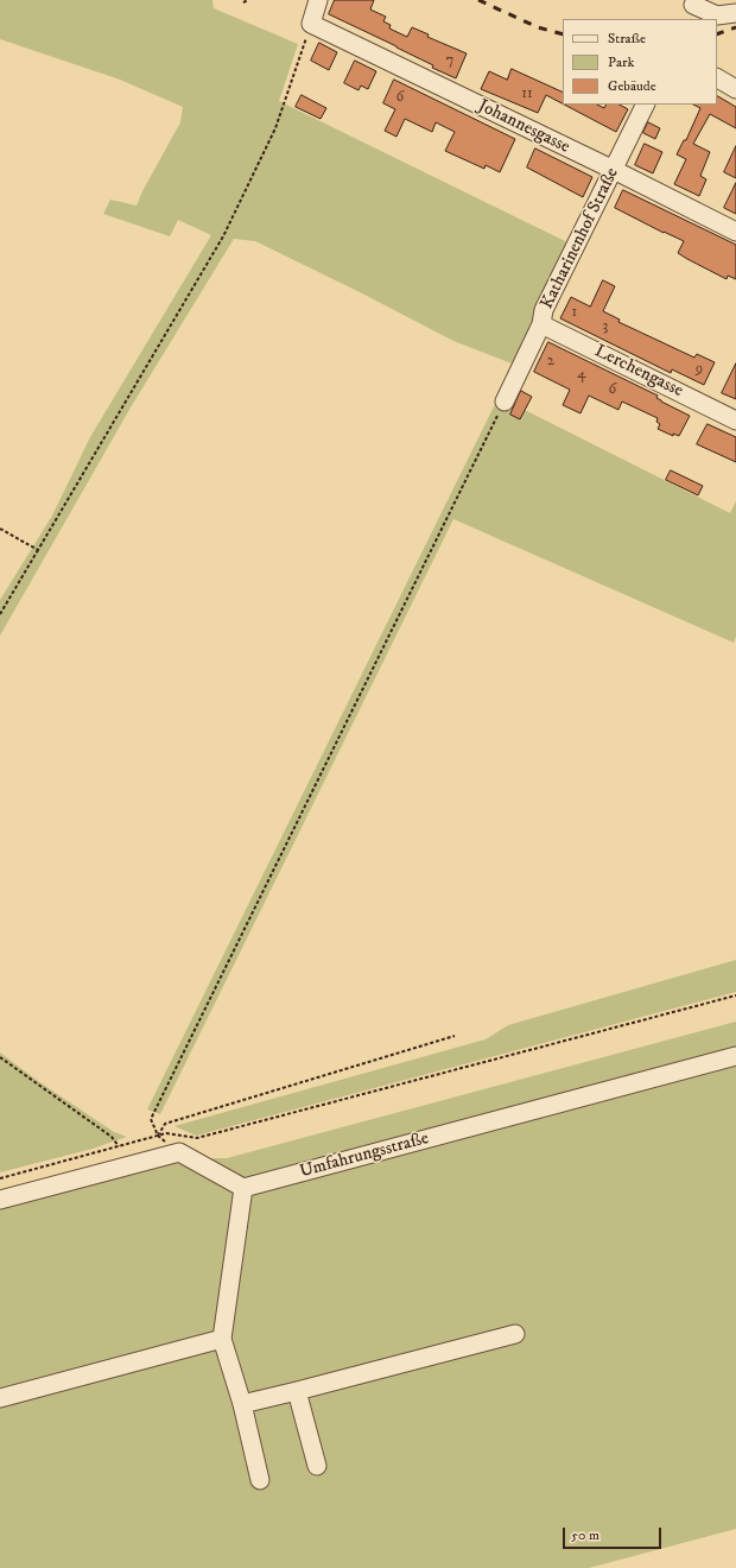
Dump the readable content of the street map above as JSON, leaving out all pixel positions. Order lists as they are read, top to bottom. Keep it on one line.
{"streets":{"street":["Johannesgasse","Katharinenhof Straße","Lerchengasse","Umfahrungsstraße"]},"crossings":[["Johannesgasse","Katharinenhof Straße"],["Katharinenhof Straße","Lerchengasse"]],"house_numbers":["7","11","6","1","3","2","9","4","6"],"legend":["Straße","Park","Gebäude"],"scale_bar":"50 m"}
